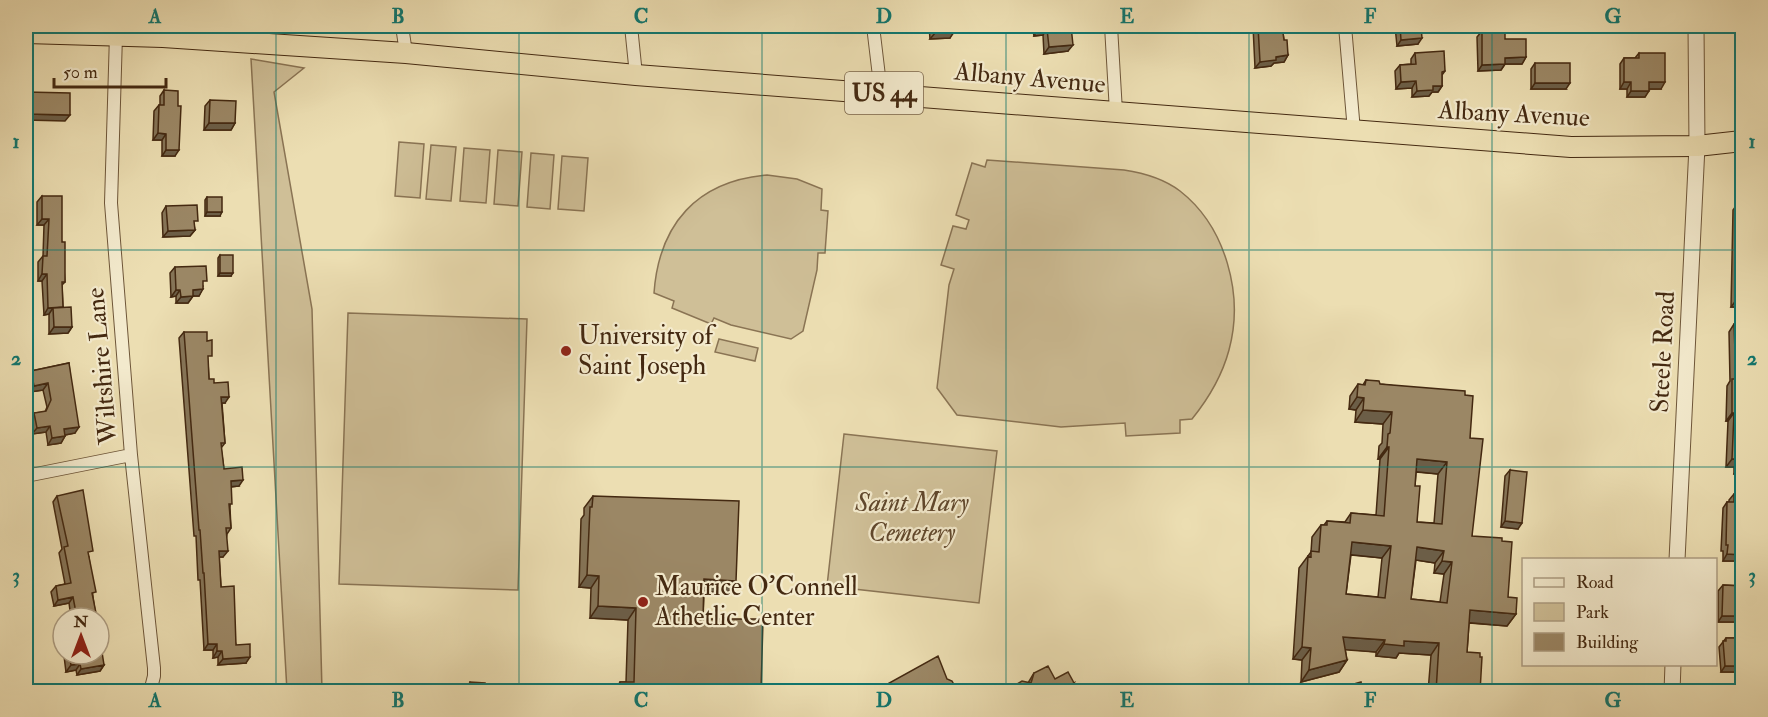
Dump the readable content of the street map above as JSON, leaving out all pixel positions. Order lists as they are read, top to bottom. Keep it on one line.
{"streets":{"highway":["Albany Avenue","US 44"],"street":["Steele Road","Wiltshire Lane"]},"crossings":[["Albany Avenue","Steele Road"],["Albany Avenue","Wiltshire Lane"]],"parks":["Saint Mary Cemetery"],"places":["University of Saint Joseph","Maurice O'Connell Athetlic Center"],"legend":["Road","Park","Building"],"scale_bar":"50 m","north":"top","grid":{"columns":["A","B","C","D","E","F","G"],"rows":["1","2","3"]}}
